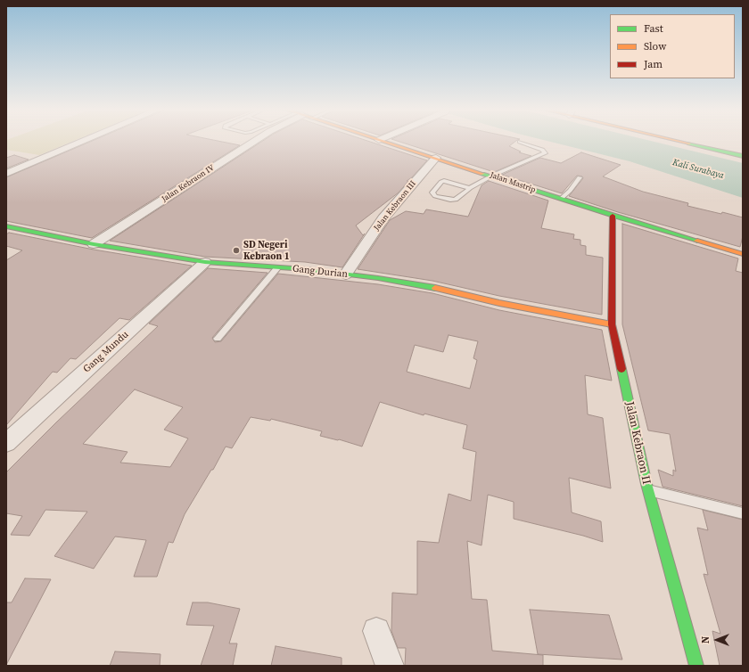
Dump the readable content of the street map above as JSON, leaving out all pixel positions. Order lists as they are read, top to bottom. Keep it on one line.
{"streets":{"street":["Jalan Mastrip","Jalan Kebraon IV","Jalan Kebraon III","Gang Durian","Gang Mundu","Jalan Kebraon II"]},"crossings":[["Jalan Mastrip","Jalan Kebraon III"],["Jalan Mastrip","Jalan Kebraon II"],["Jalan Kebraon IV","Gang Durian"],["Jalan Kebraon III","Gang Durian"],["Gang Durian","Gang Mundu"],["Gang Durian","Jalan Kebraon II"]],"water":["Kali Surabaya"],"places":["SD Negeri Kebraon 1"],"legend":["Fast","Slow","Jam"],"north":"left"}
